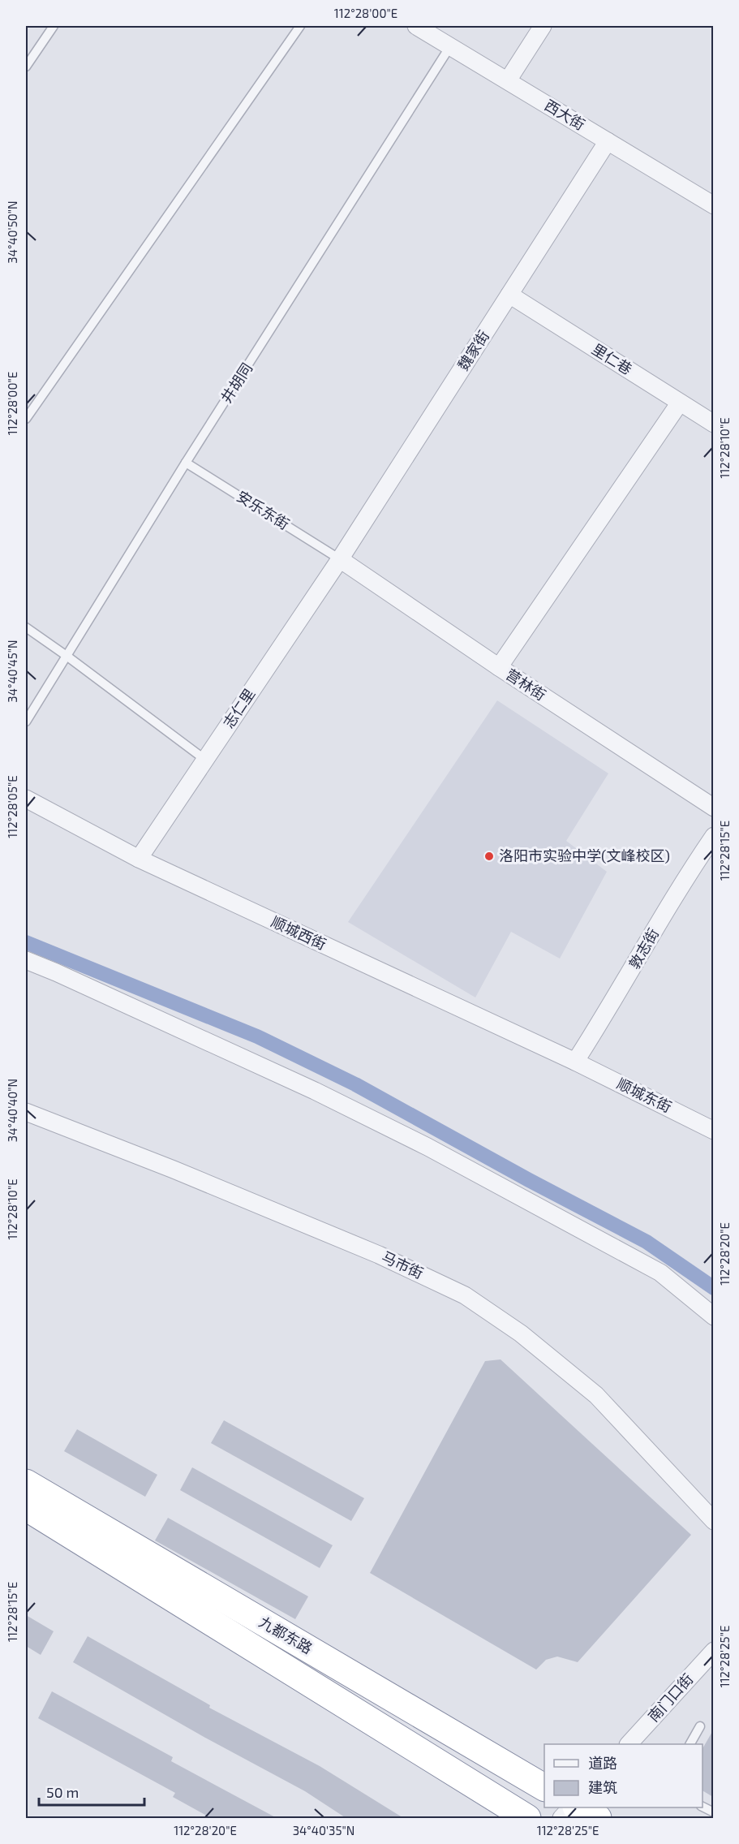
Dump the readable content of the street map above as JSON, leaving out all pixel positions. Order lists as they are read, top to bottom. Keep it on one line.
{"streets":{"highway":["九都东路"],"street":["西大街","魏家街","里仁巷","营林街","志仁里","顺城西街","敦志街","顺城东街","马市街","南门口街"],"lane":["井胡同","安乐东街"]},"crossings":[["西大街","魏家街"],["西大街","井胡同"],["魏家街","里仁巷"],["魏家街","安乐东街"],["魏家街","营林街"],["魏家街","志仁里"],["井胡同","安乐东街"],["安乐东街","营林街"],["安乐东街","志仁里"],["营林街","志仁里"],["志仁里","顺城西街"],["顺城西街","敦志街"],["顺城西街","顺城东街"],["敦志街","顺城东街"]],"places":["洛阳市实验中学(文峰校区)"],"legend":["道路","建筑"],"scale_bar":"50 m","coordinates":["112°28'00\"E","34°40'50\"N","112°28'10\"E","34°40'45\"N","112°28'05\"E","112°28'15\"E","34°40'40\"N","112°28'20\"E","112°28'25\"E","34°40'35\"N"]}
